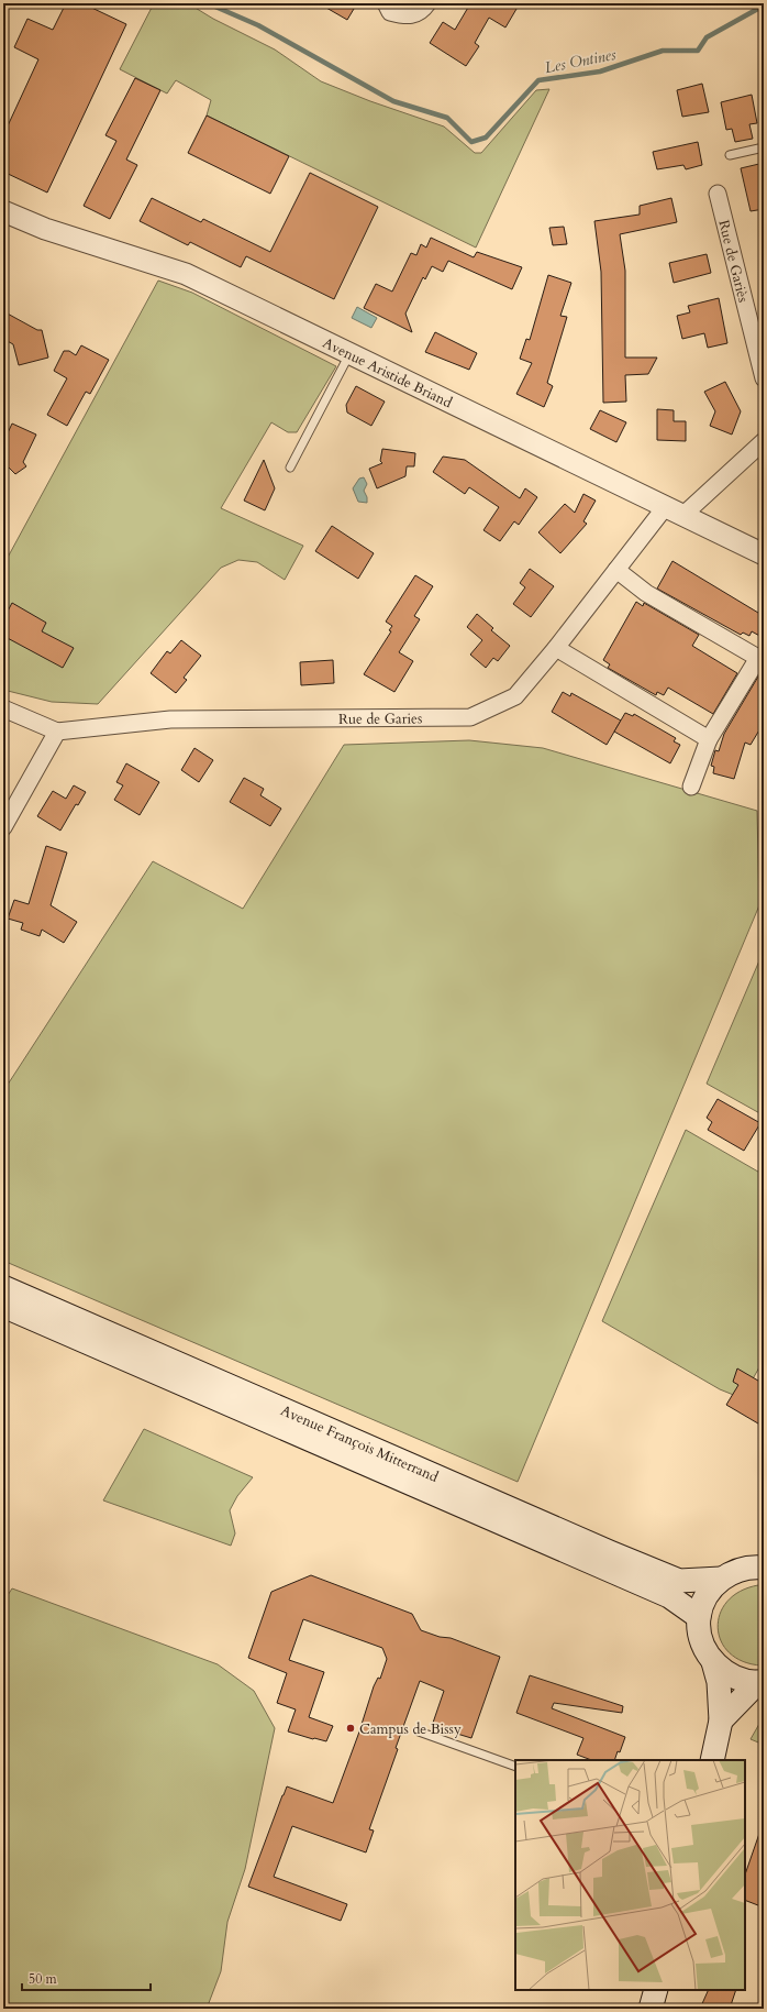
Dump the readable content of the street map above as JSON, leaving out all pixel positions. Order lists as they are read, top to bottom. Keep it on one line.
{"streets":{"main road":["Avenue François Mitterrand"],"street":["Rue de Gariès","Avenue Aristide Briand","Rue de Garies"]},"crossings":[["Avenue Aristide Briand","Rue de Garies"]],"water":["Les Ontines"],"places":["Campus de Bissy"],"scale_bar":"50 m"}
